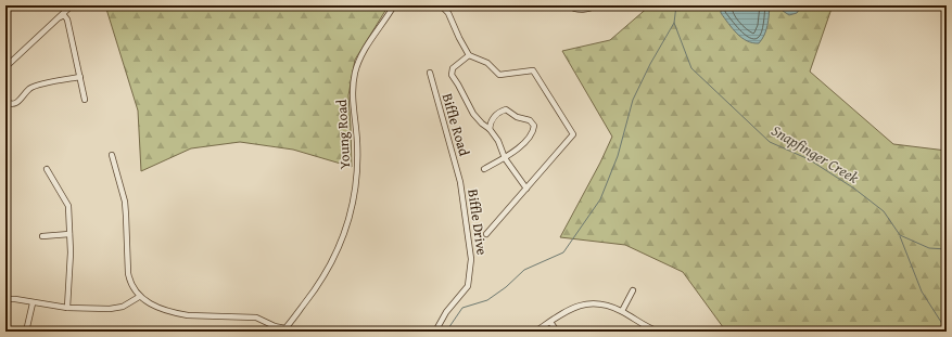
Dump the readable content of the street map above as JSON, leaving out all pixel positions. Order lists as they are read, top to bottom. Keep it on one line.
{"streets":{"street":["Biffle Road","Young Road","Biffle Drive"]},"crossings":[["Biffle Road","Biffle Drive"]],"water":["Snapfinger Creek"]}
